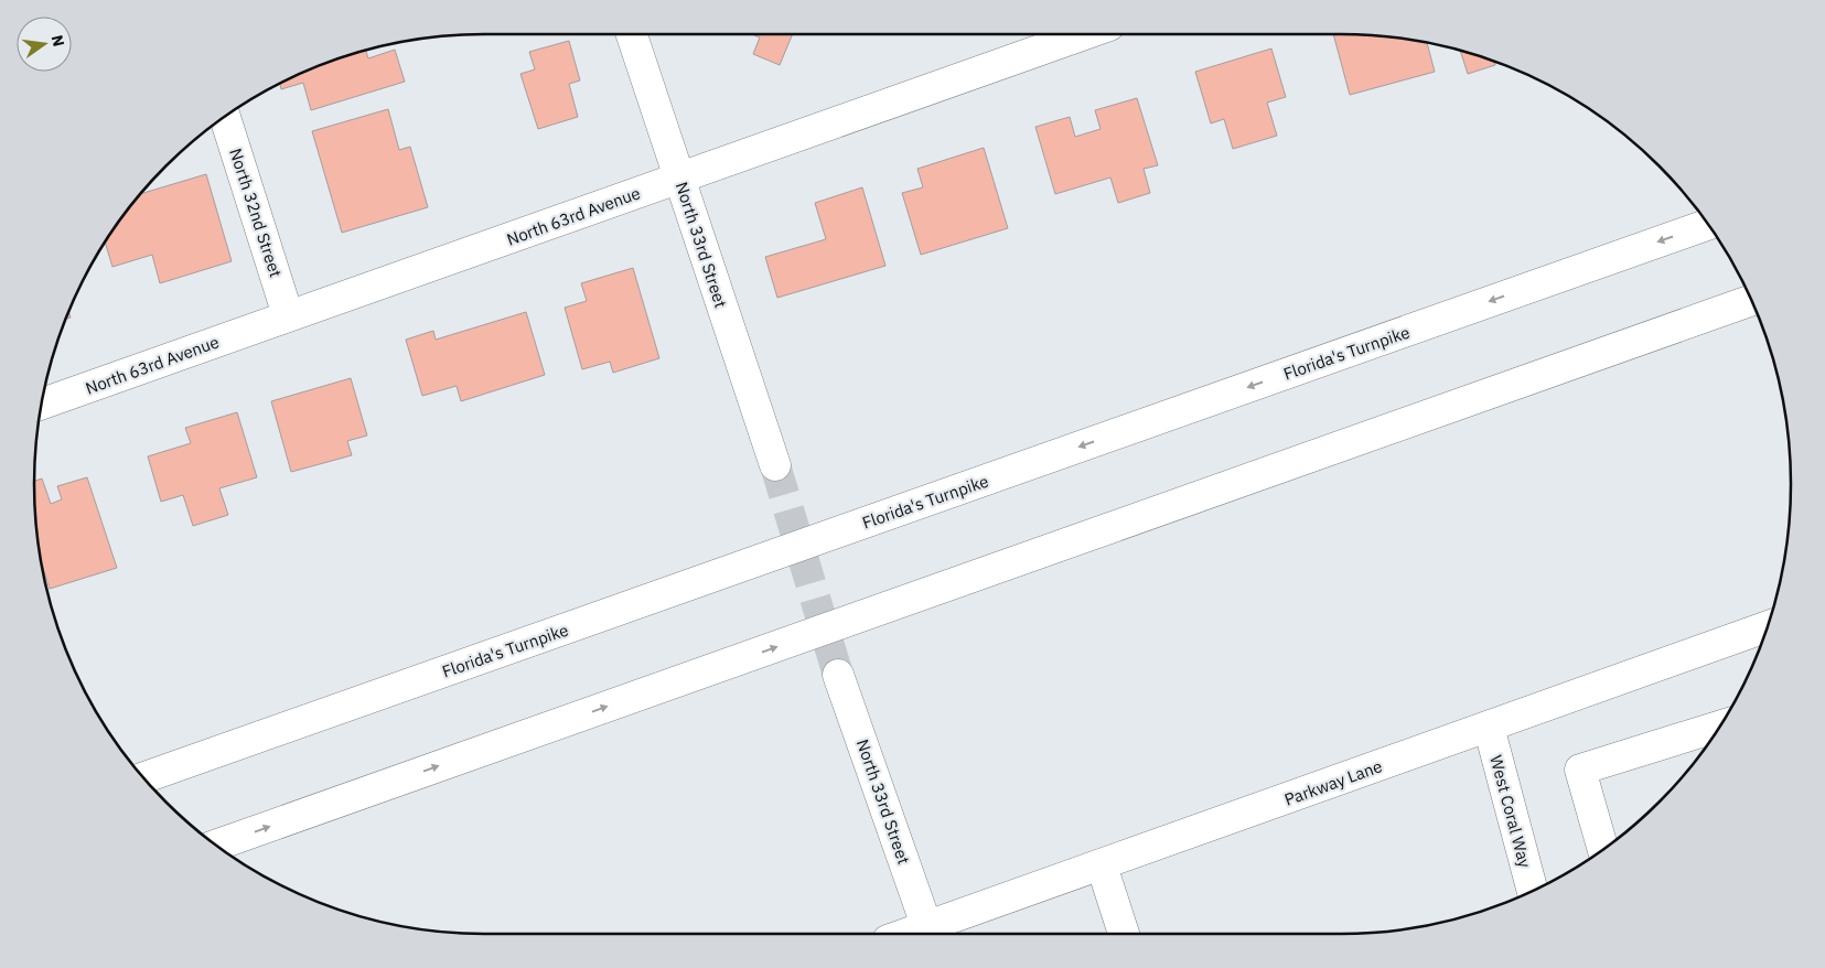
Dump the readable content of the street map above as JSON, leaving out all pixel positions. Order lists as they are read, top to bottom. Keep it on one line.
{"streets":{"main road":["North 32nd Street","North 63rd Avenue","North 33rd Street","Florida's Turnpike","Parkway Lane","West Coral Way"]},"crossings":[["North 32nd Street","North 63rd Avenue"],["North 63rd Avenue","North 33rd Street"],["Parkway Lane","West Coral Way"]],"north":"right"}
